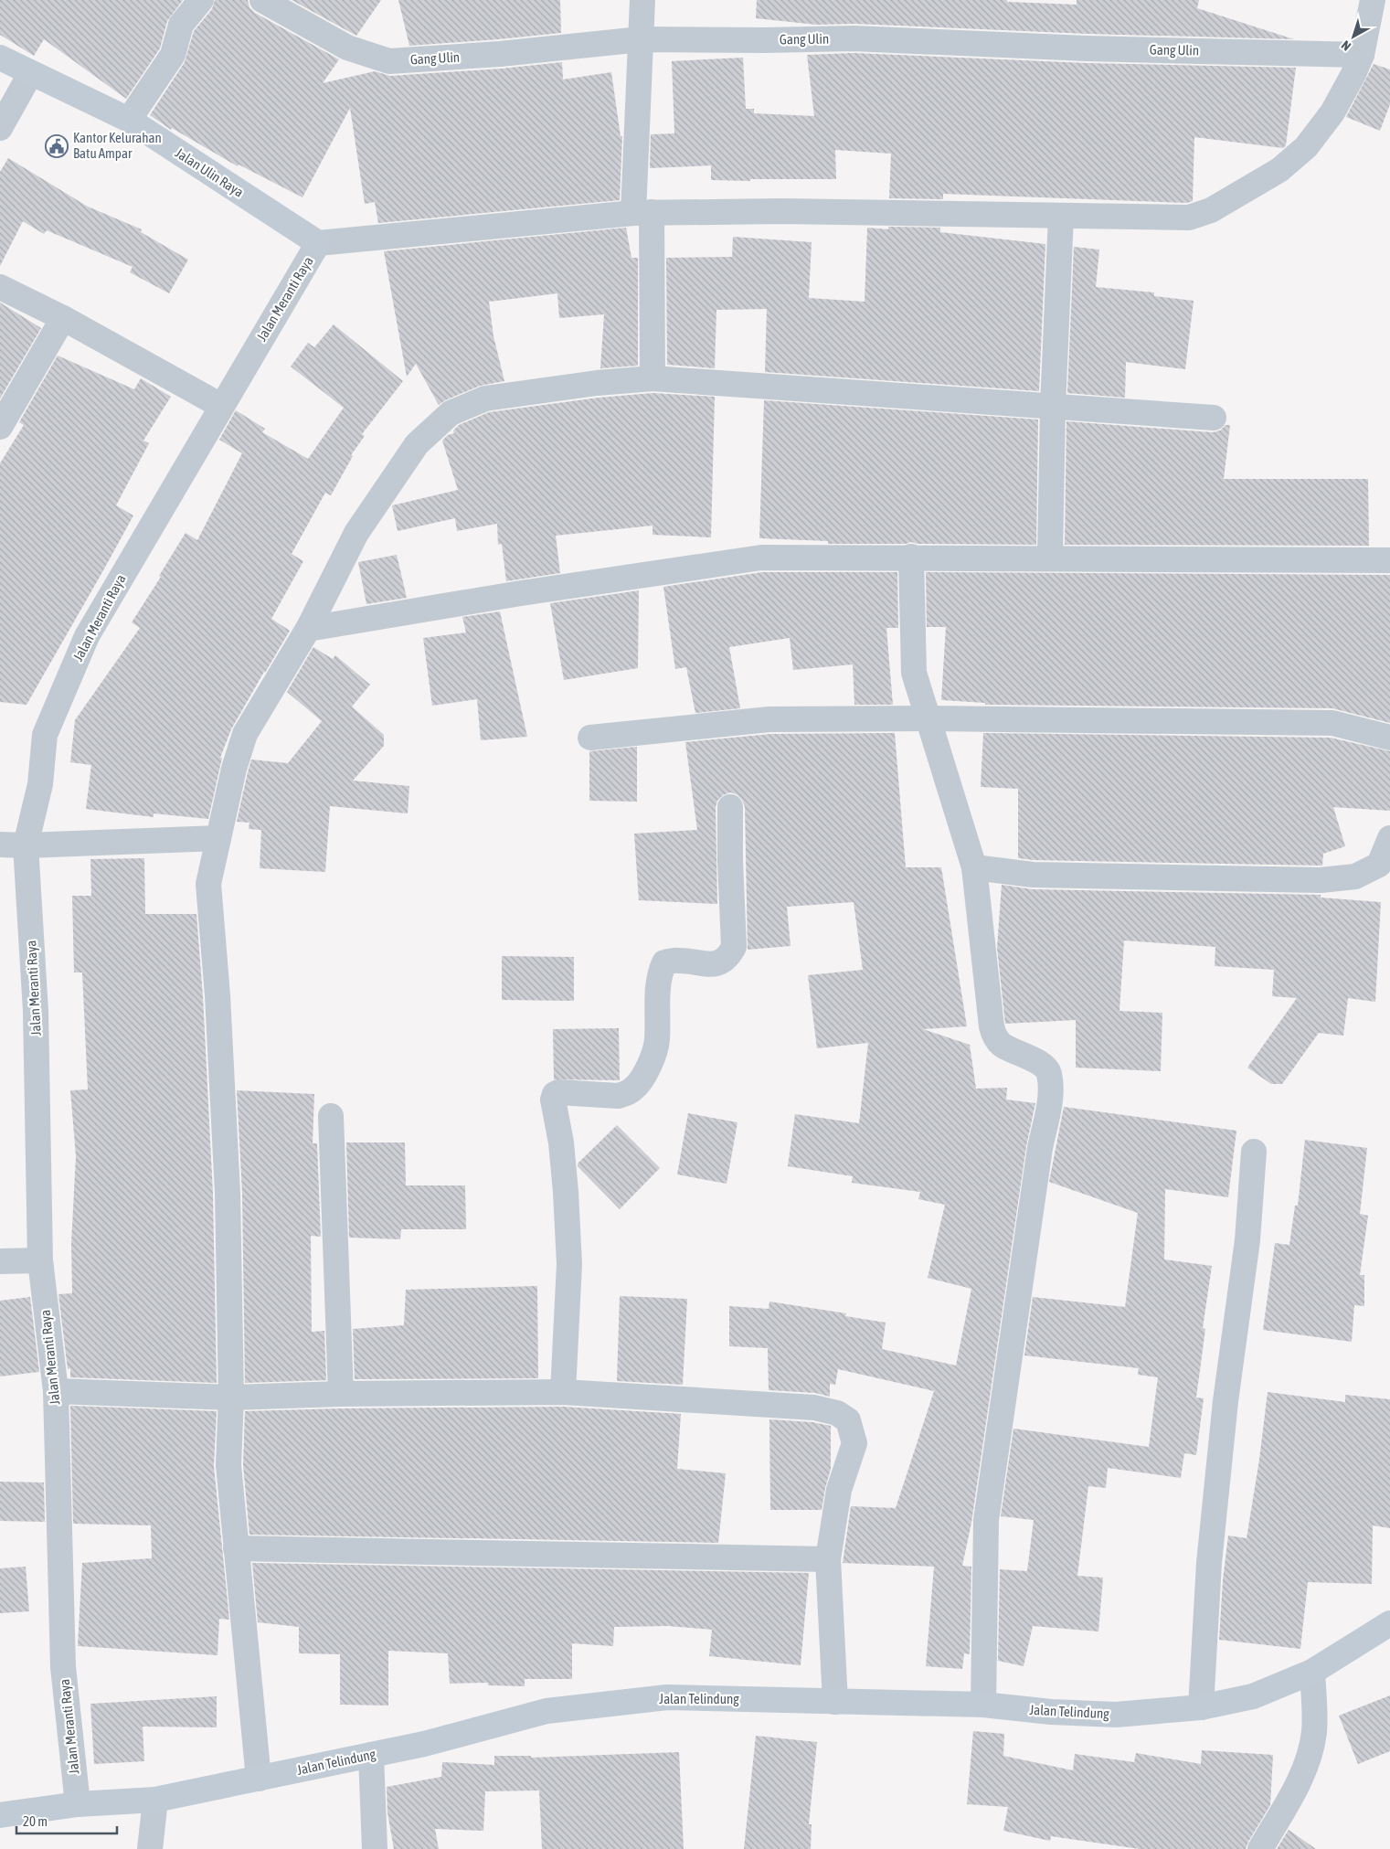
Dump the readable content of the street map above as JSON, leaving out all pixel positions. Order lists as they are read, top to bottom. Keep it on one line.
{"streets":{"main road":["Jalan Ulin Raya","Jalan Telindung"],"street":["Gang Ulin","Jalan Meranti Raya"]},"crossings":[["Jalan Ulin Raya","Jalan Meranti Raya"],["Jalan Meranti Raya","Jalan Telindung"]],"places":{"public building":["Kantor Kelurahan Batu Ampar"]},"scale_bar":"20 m","north":"bottom left"}
